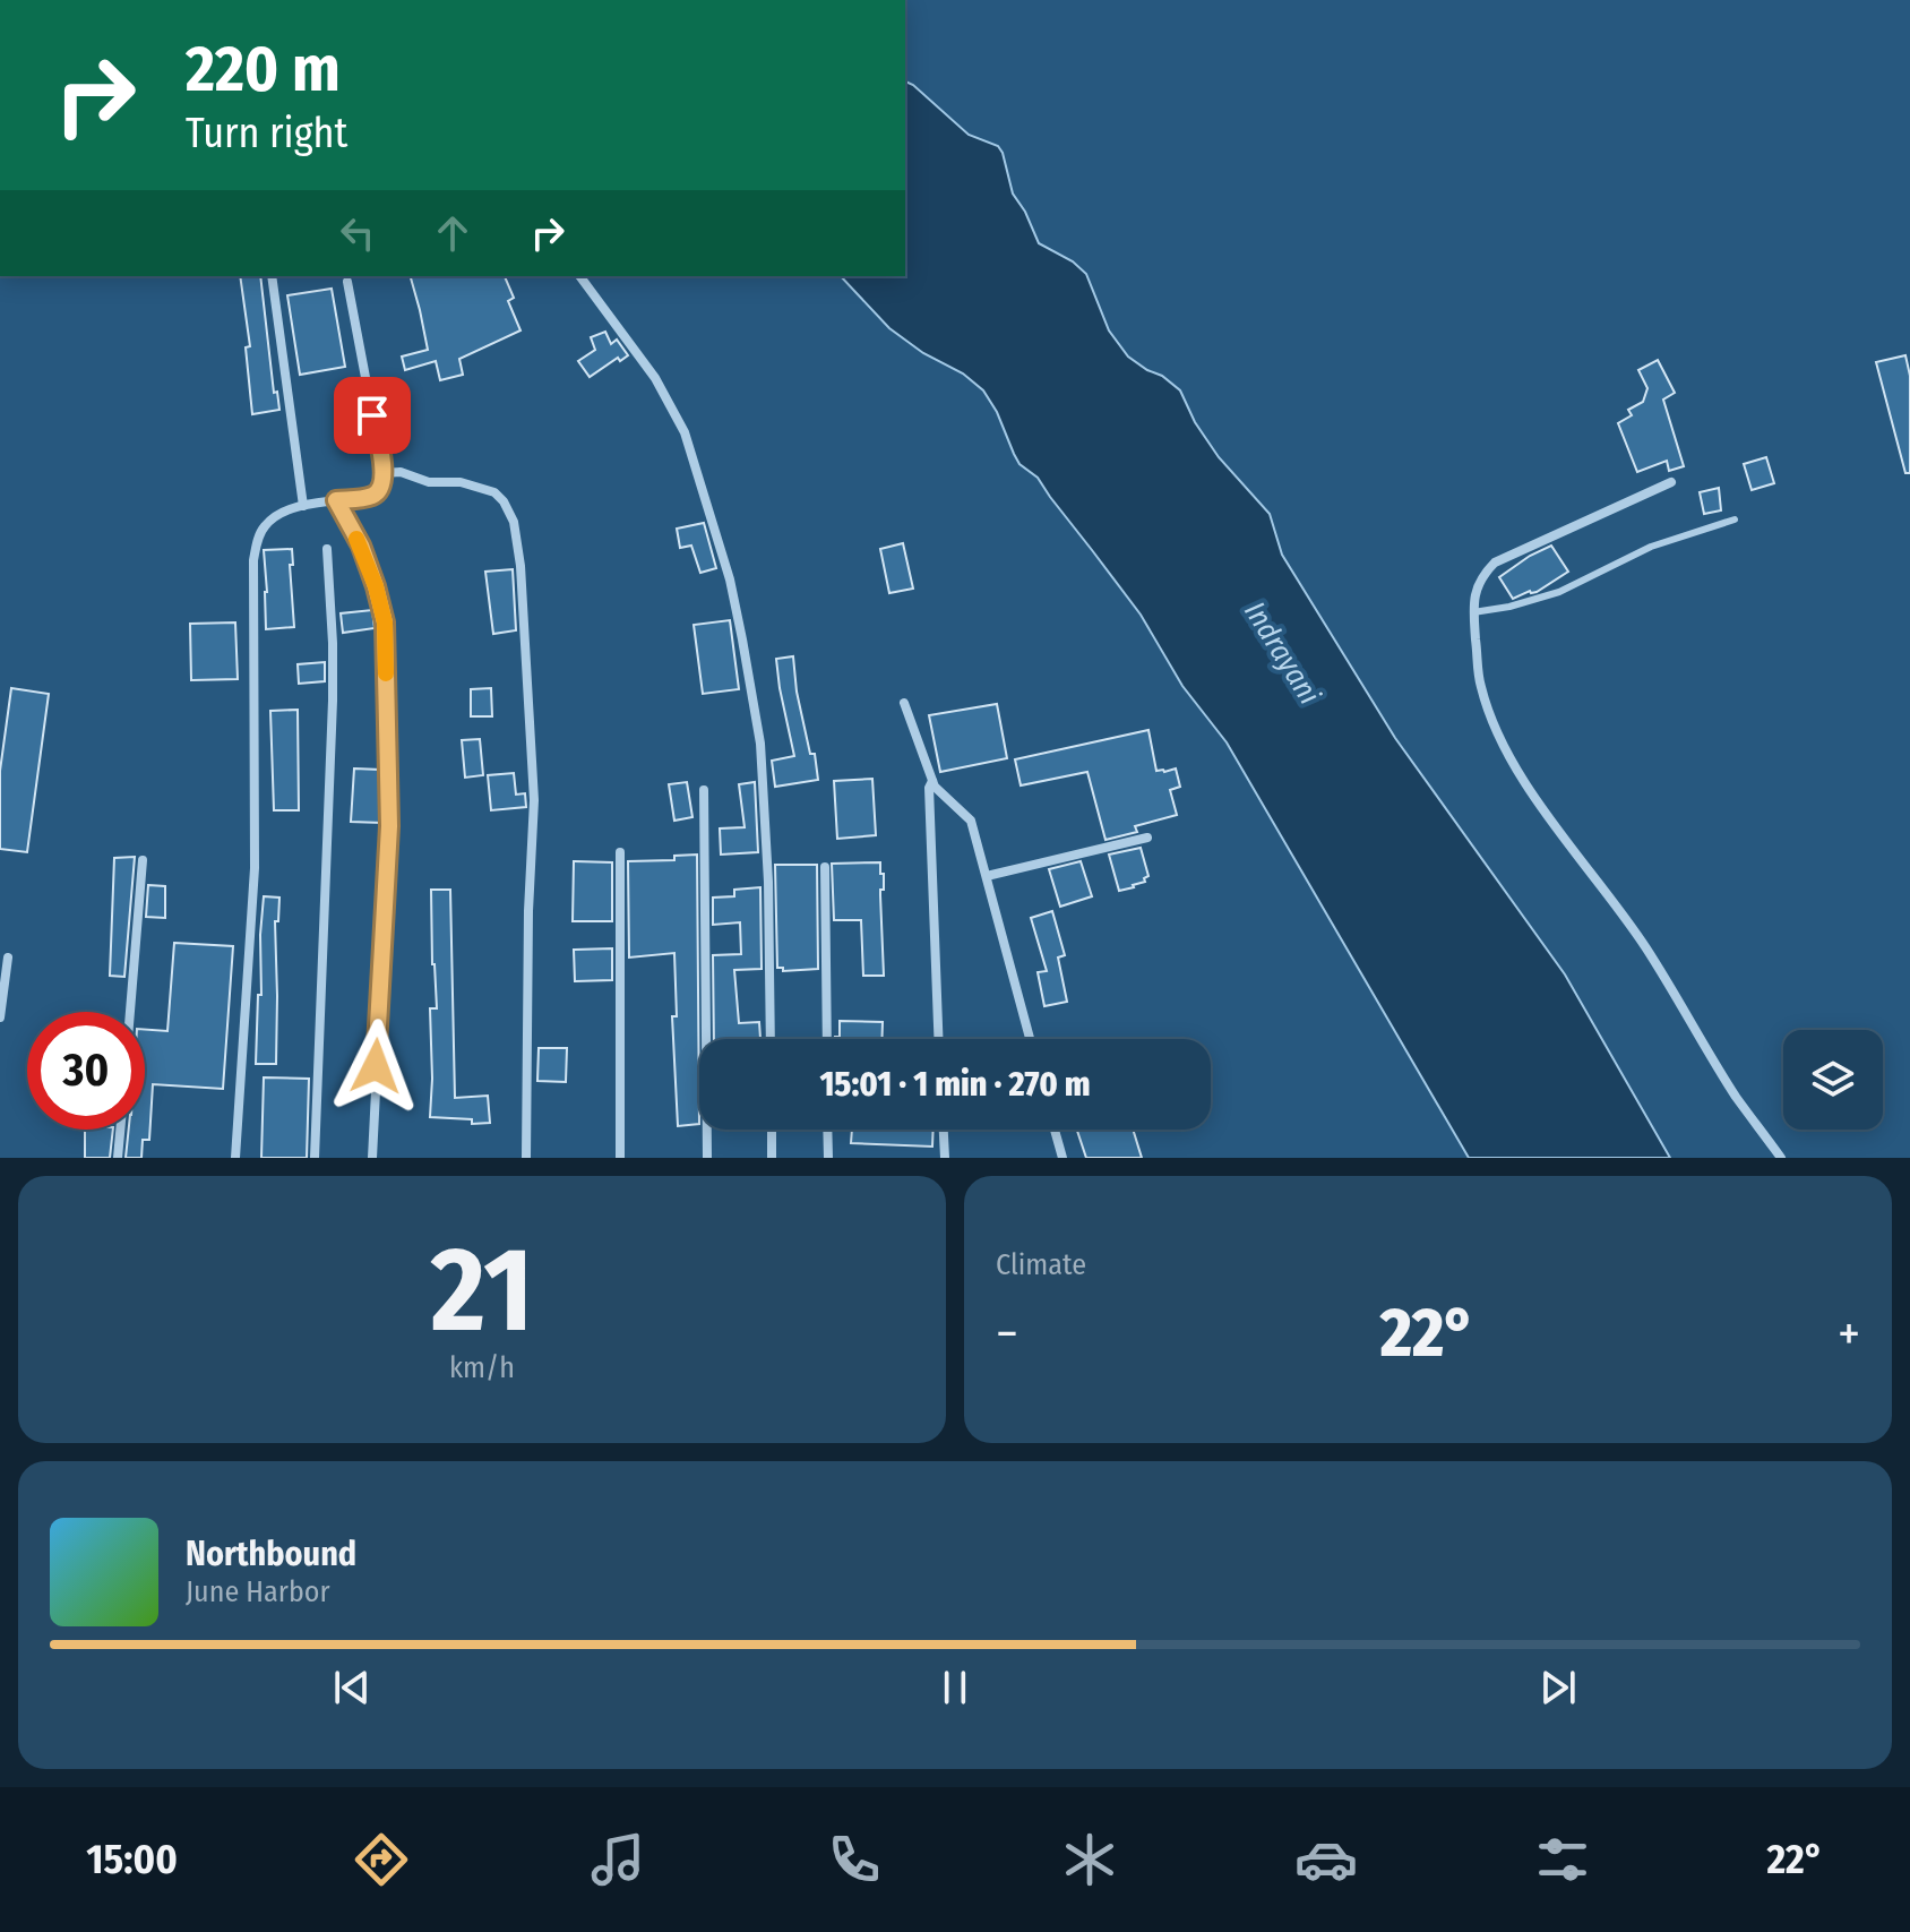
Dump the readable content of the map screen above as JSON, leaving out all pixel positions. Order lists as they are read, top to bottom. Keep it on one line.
{"water":["Indrayani"],"page":{"turn":["220 m","Turn right"],"limit":"30","trip":"15:01 · 1 min · 270 m","tile":[["21","km/h"],"Climate"],"heat":["−","22°","+"],"song":["Northbound","June Harbor"],"tabs":["15:00","22°"]}}
